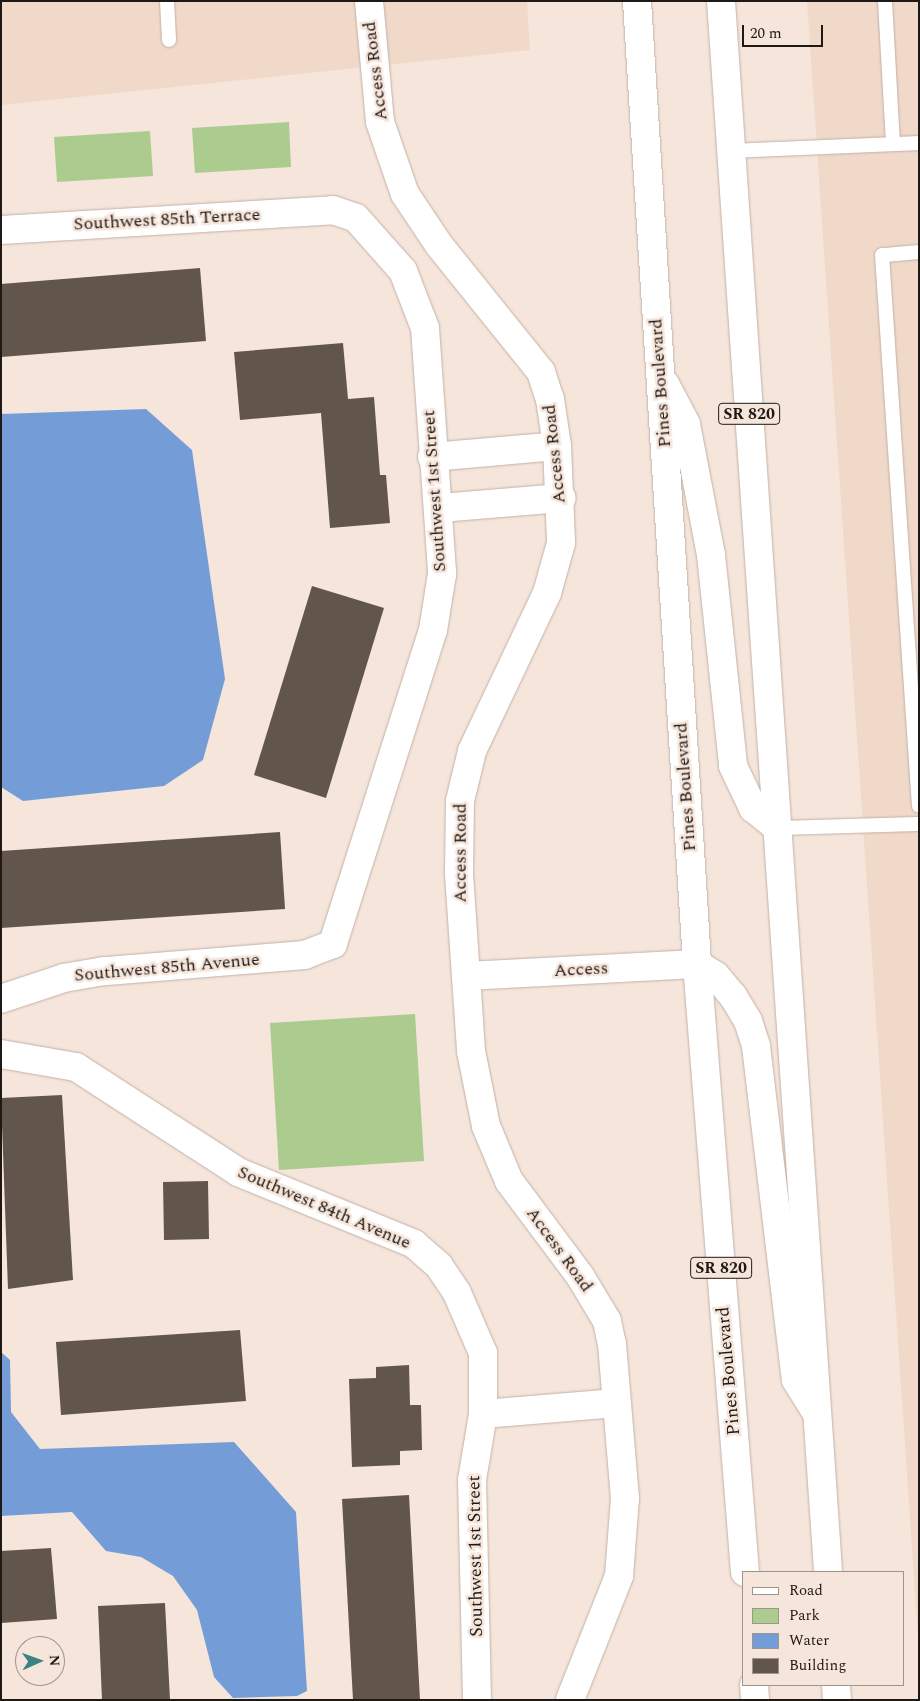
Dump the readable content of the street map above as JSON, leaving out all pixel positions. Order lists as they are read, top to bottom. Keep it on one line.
{"streets":{"main road":["Access Road","Southwest 85th Terrace","Pines Boulevard","SR 820","Southwest 1st Street","Southwest 85th Avenue","Access","Southwest 84th Avenue"]},"crossings":[["Access Road","Access"],["Southwest 85th Terrace","Southwest 1st Street"],["Pines Boulevard","Access"],["Southwest 1st Street","Southwest 85th Avenue"],["Southwest 1st Street","Southwest 84th Avenue"]],"legend":["Road","Park","Water","Building"],"scale_bar":"20 m","north":"right"}
